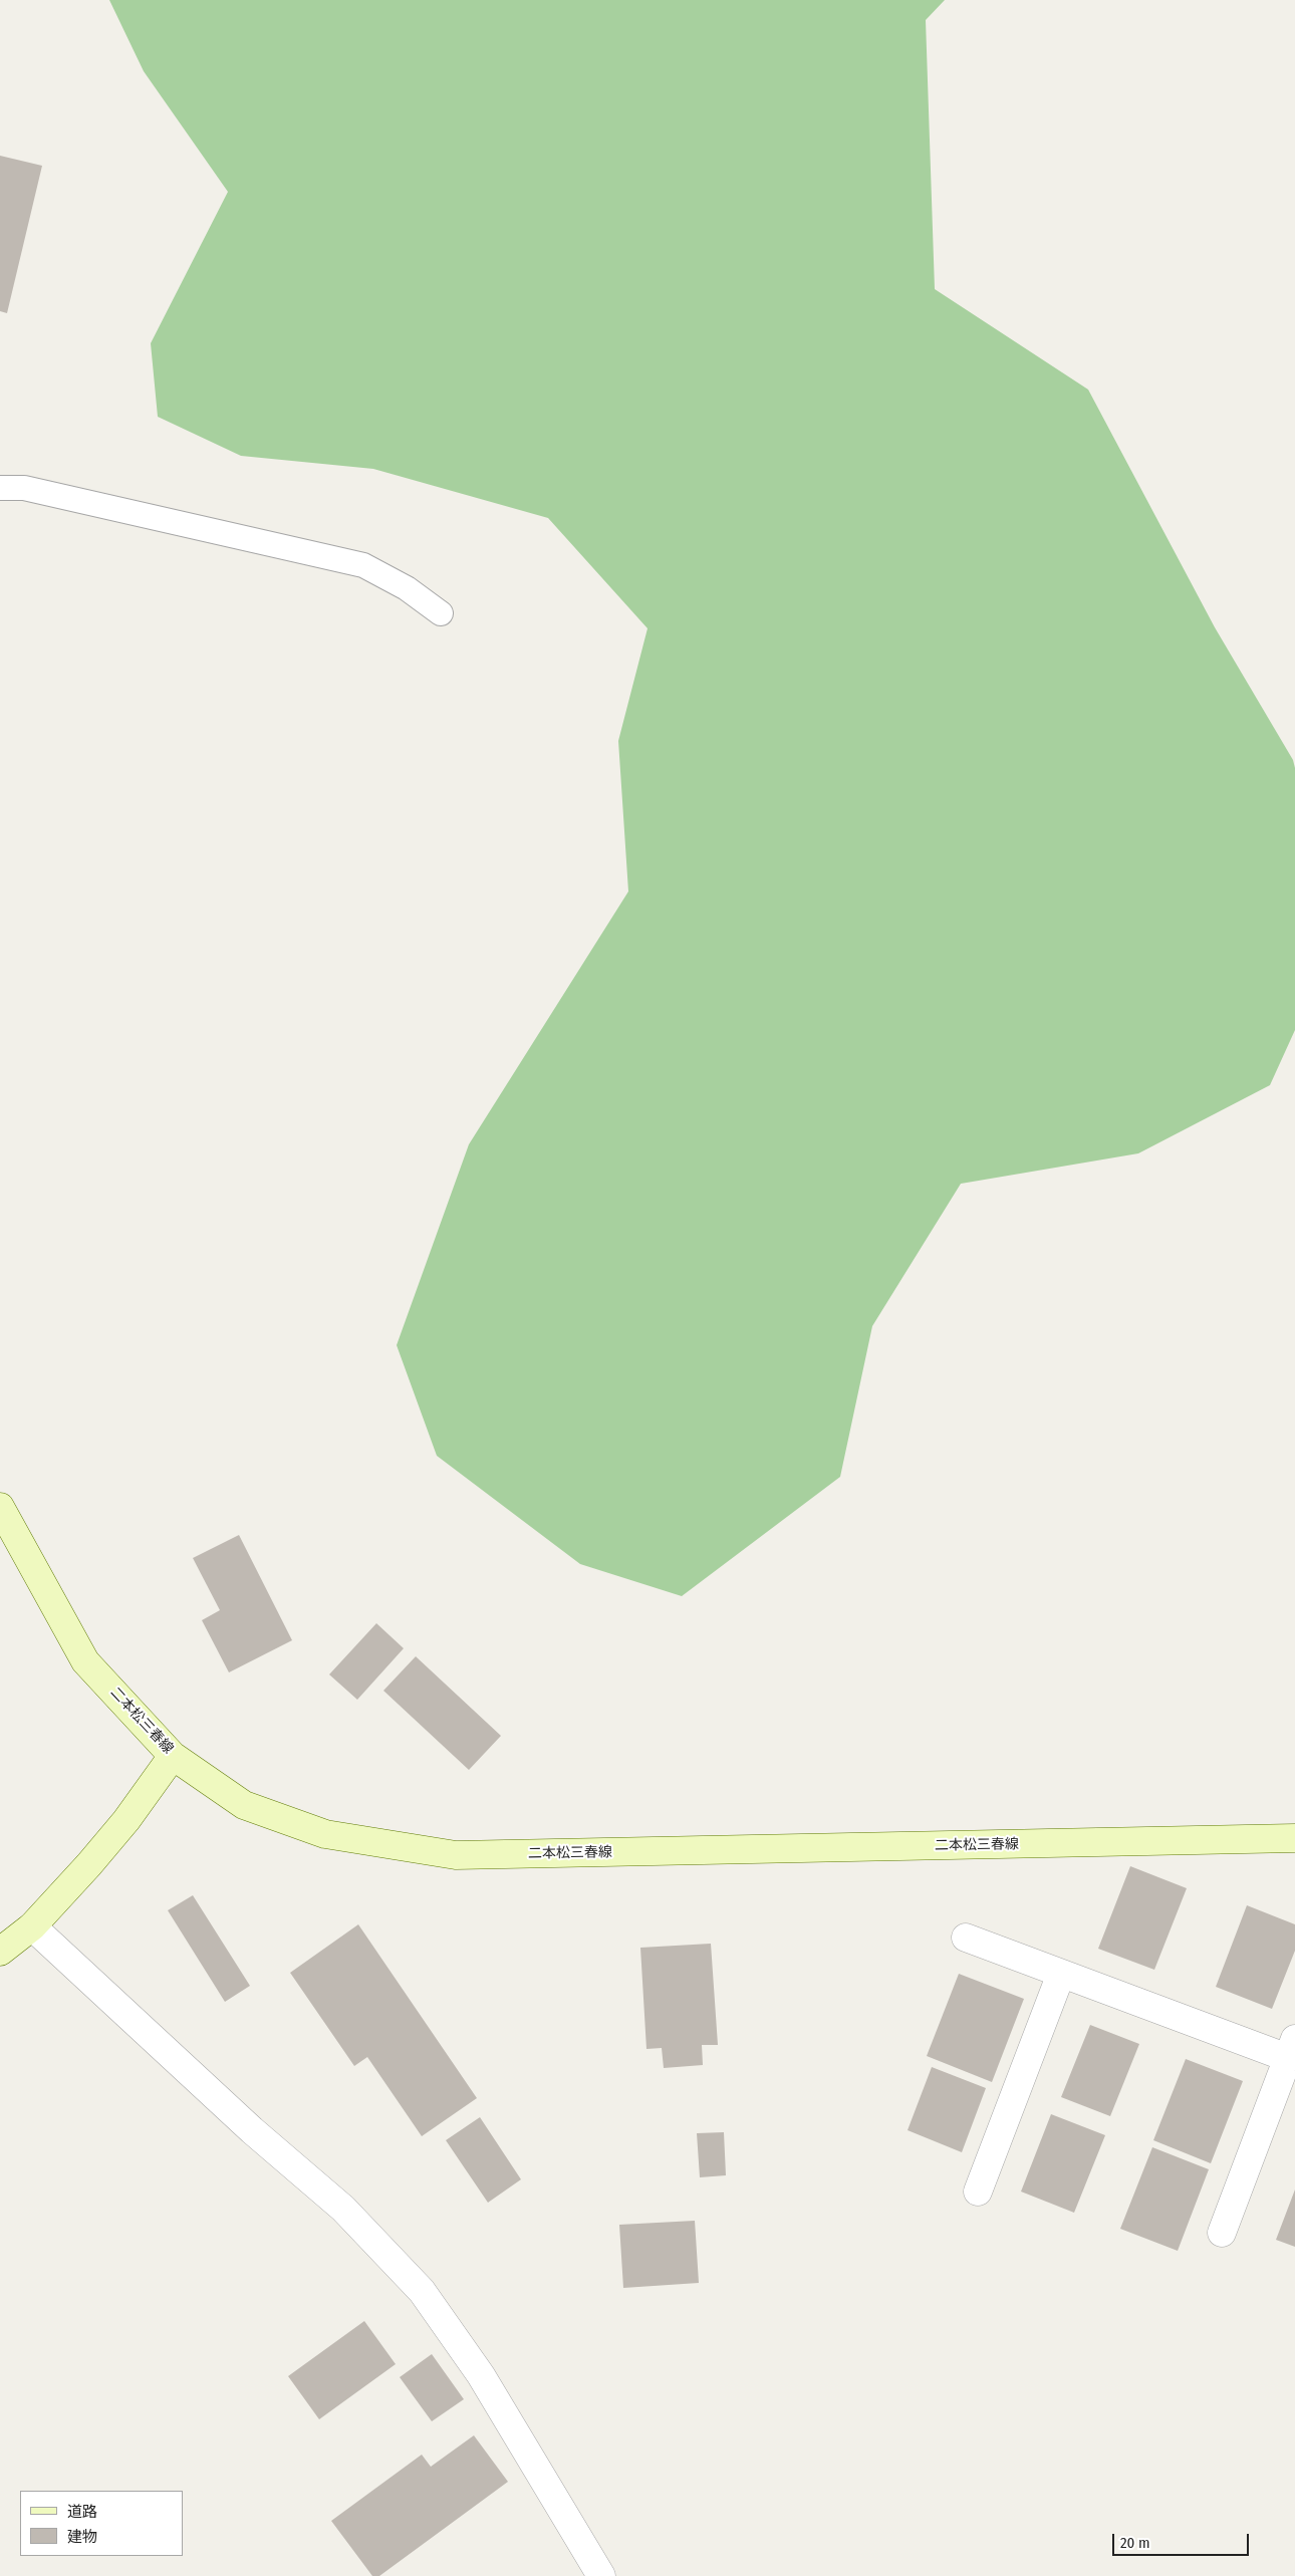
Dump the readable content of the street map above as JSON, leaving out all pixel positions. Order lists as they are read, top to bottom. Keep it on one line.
{"streets":{"main road":["二本松三春線"]},"legend":["道路","建物"],"scale_bar":"20 m"}
